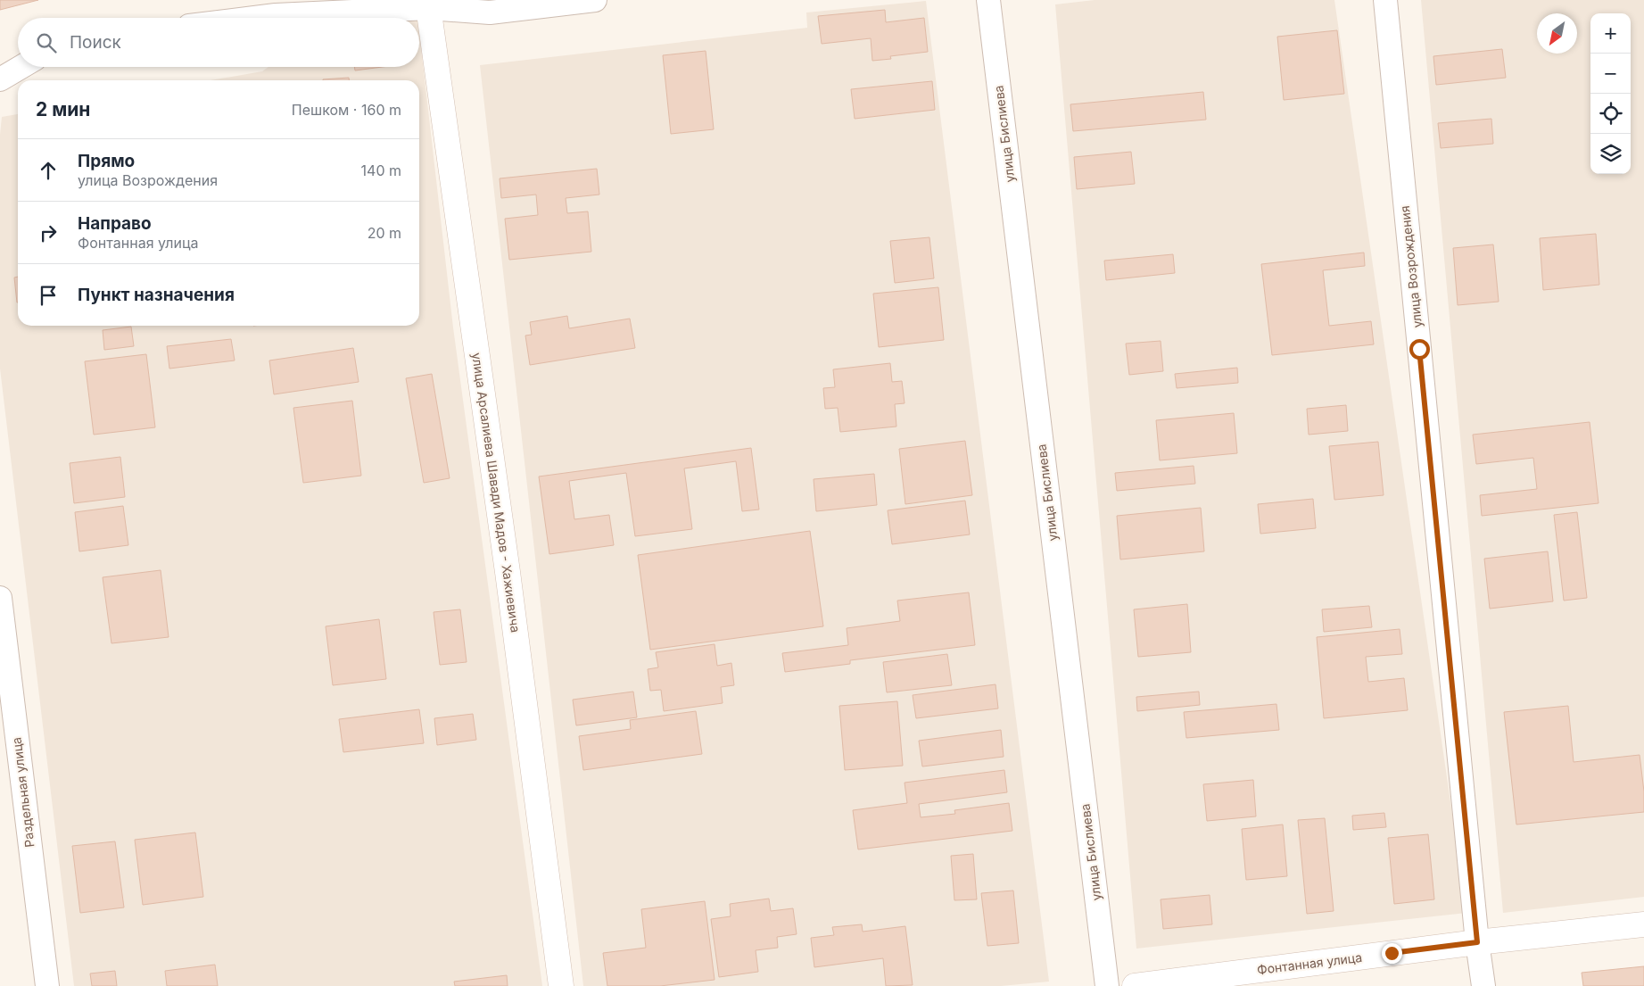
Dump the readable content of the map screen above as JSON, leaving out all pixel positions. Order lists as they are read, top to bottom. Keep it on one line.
{"streets":{"street":["улица Бислиева","улица Возрождения","улица Арсалиева Шавади Мадов - Хажиевича","Раздельная улица","Фонтанная улица"]},"crossings":[["улица Возрождения","Фонтанная улица"]],"north":"bottom left","page":{"map_buttons":["+","−"],"search":"Поиск","heading":["2 мин","Пешком · 160 m"],"list":[["Прямо","улица Возрождения","140 m"],["Направо","Фонтанная улица","20 m"],"Пункт назначения"]}}
